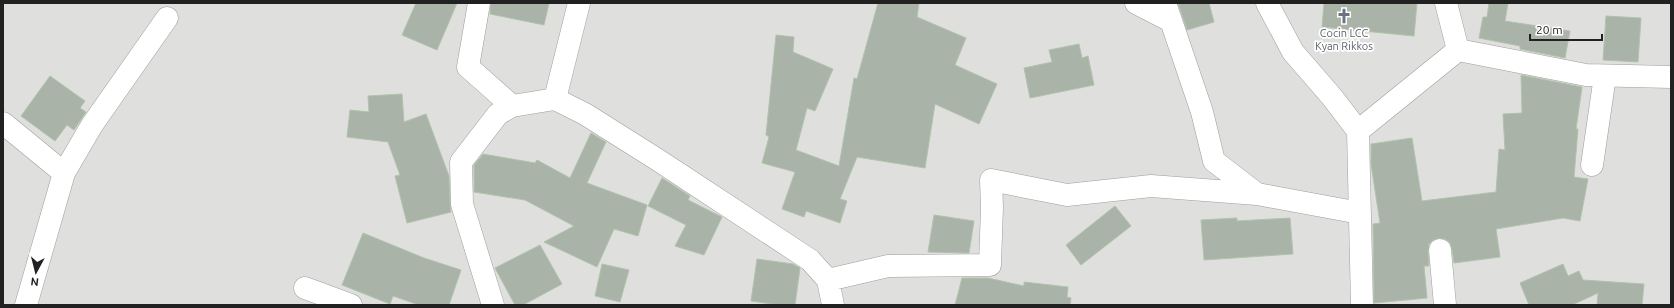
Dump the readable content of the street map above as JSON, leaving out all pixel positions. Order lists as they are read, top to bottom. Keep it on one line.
{"places":{"church":["Cocin LCC Kyan Rikkos"]},"scale_bar":"20 m","north":"bottom"}
